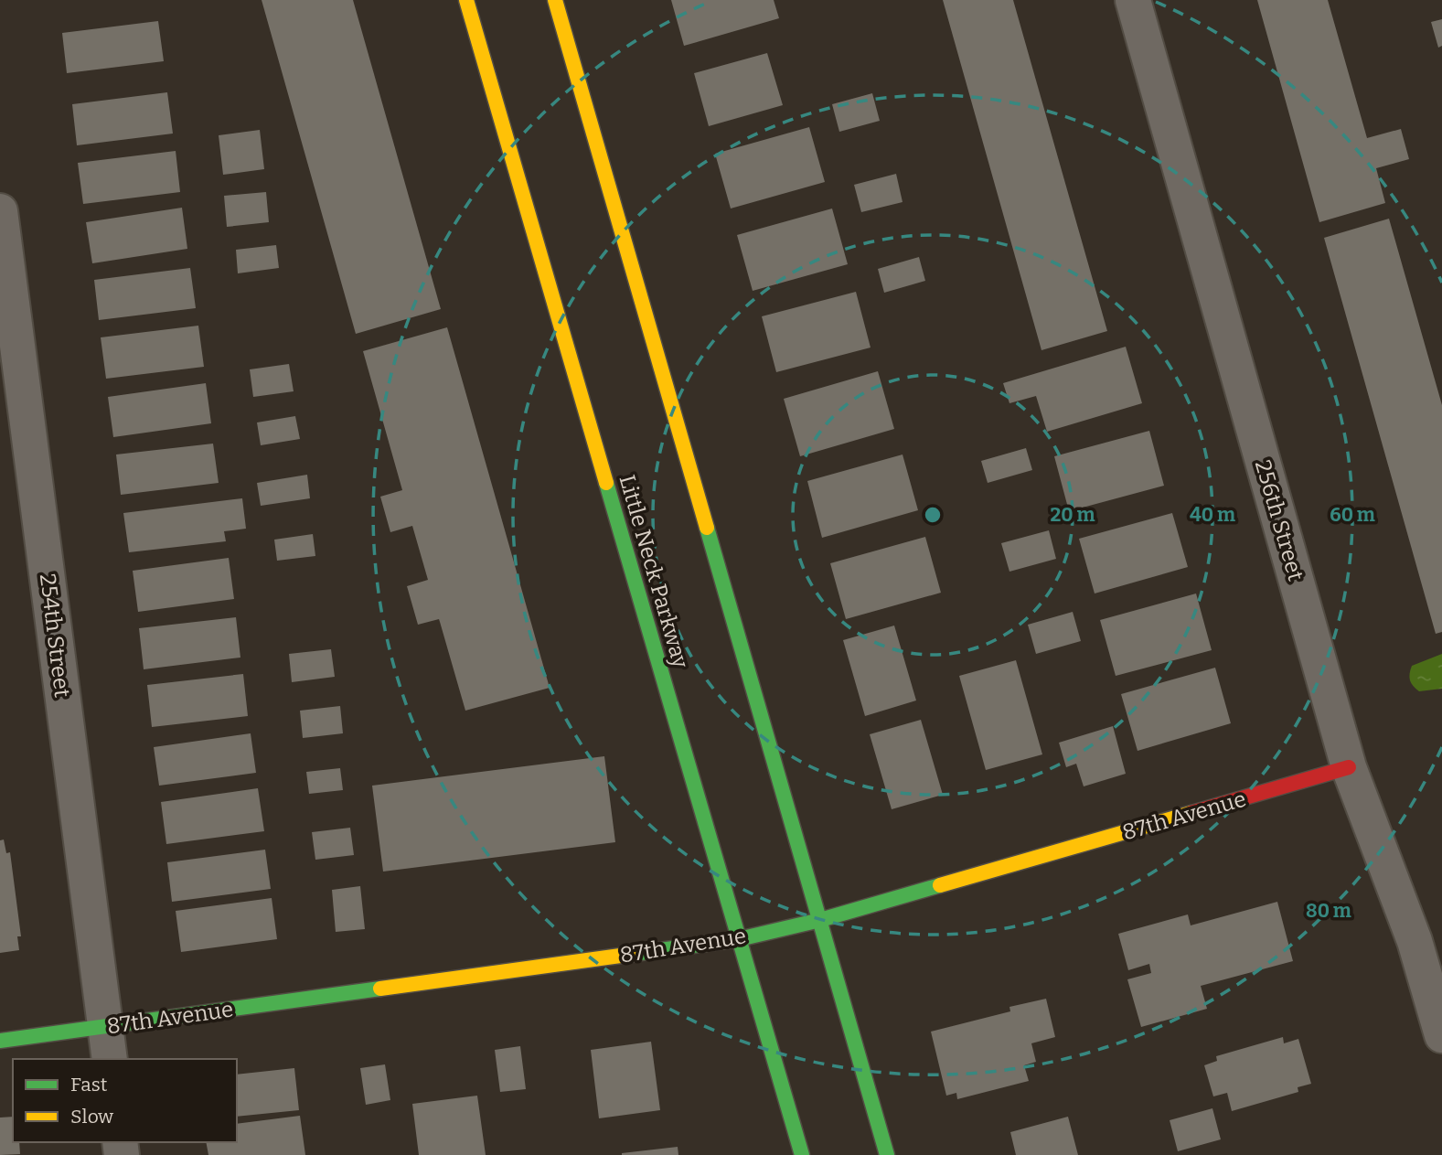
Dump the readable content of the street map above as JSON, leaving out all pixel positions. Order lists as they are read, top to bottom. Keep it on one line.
{"streets":{"main road":["Little Neck Parkway","87th Avenue"],"street":["256th Street","254th Street"]},"crossings":[["256th Street","87th Avenue"],["Little Neck Parkway","87th Avenue"],["254th Street","87th Avenue"]],"legend":["Fast","Slow"],"rings":["20 m","40 m","60 m","80 m"]}
